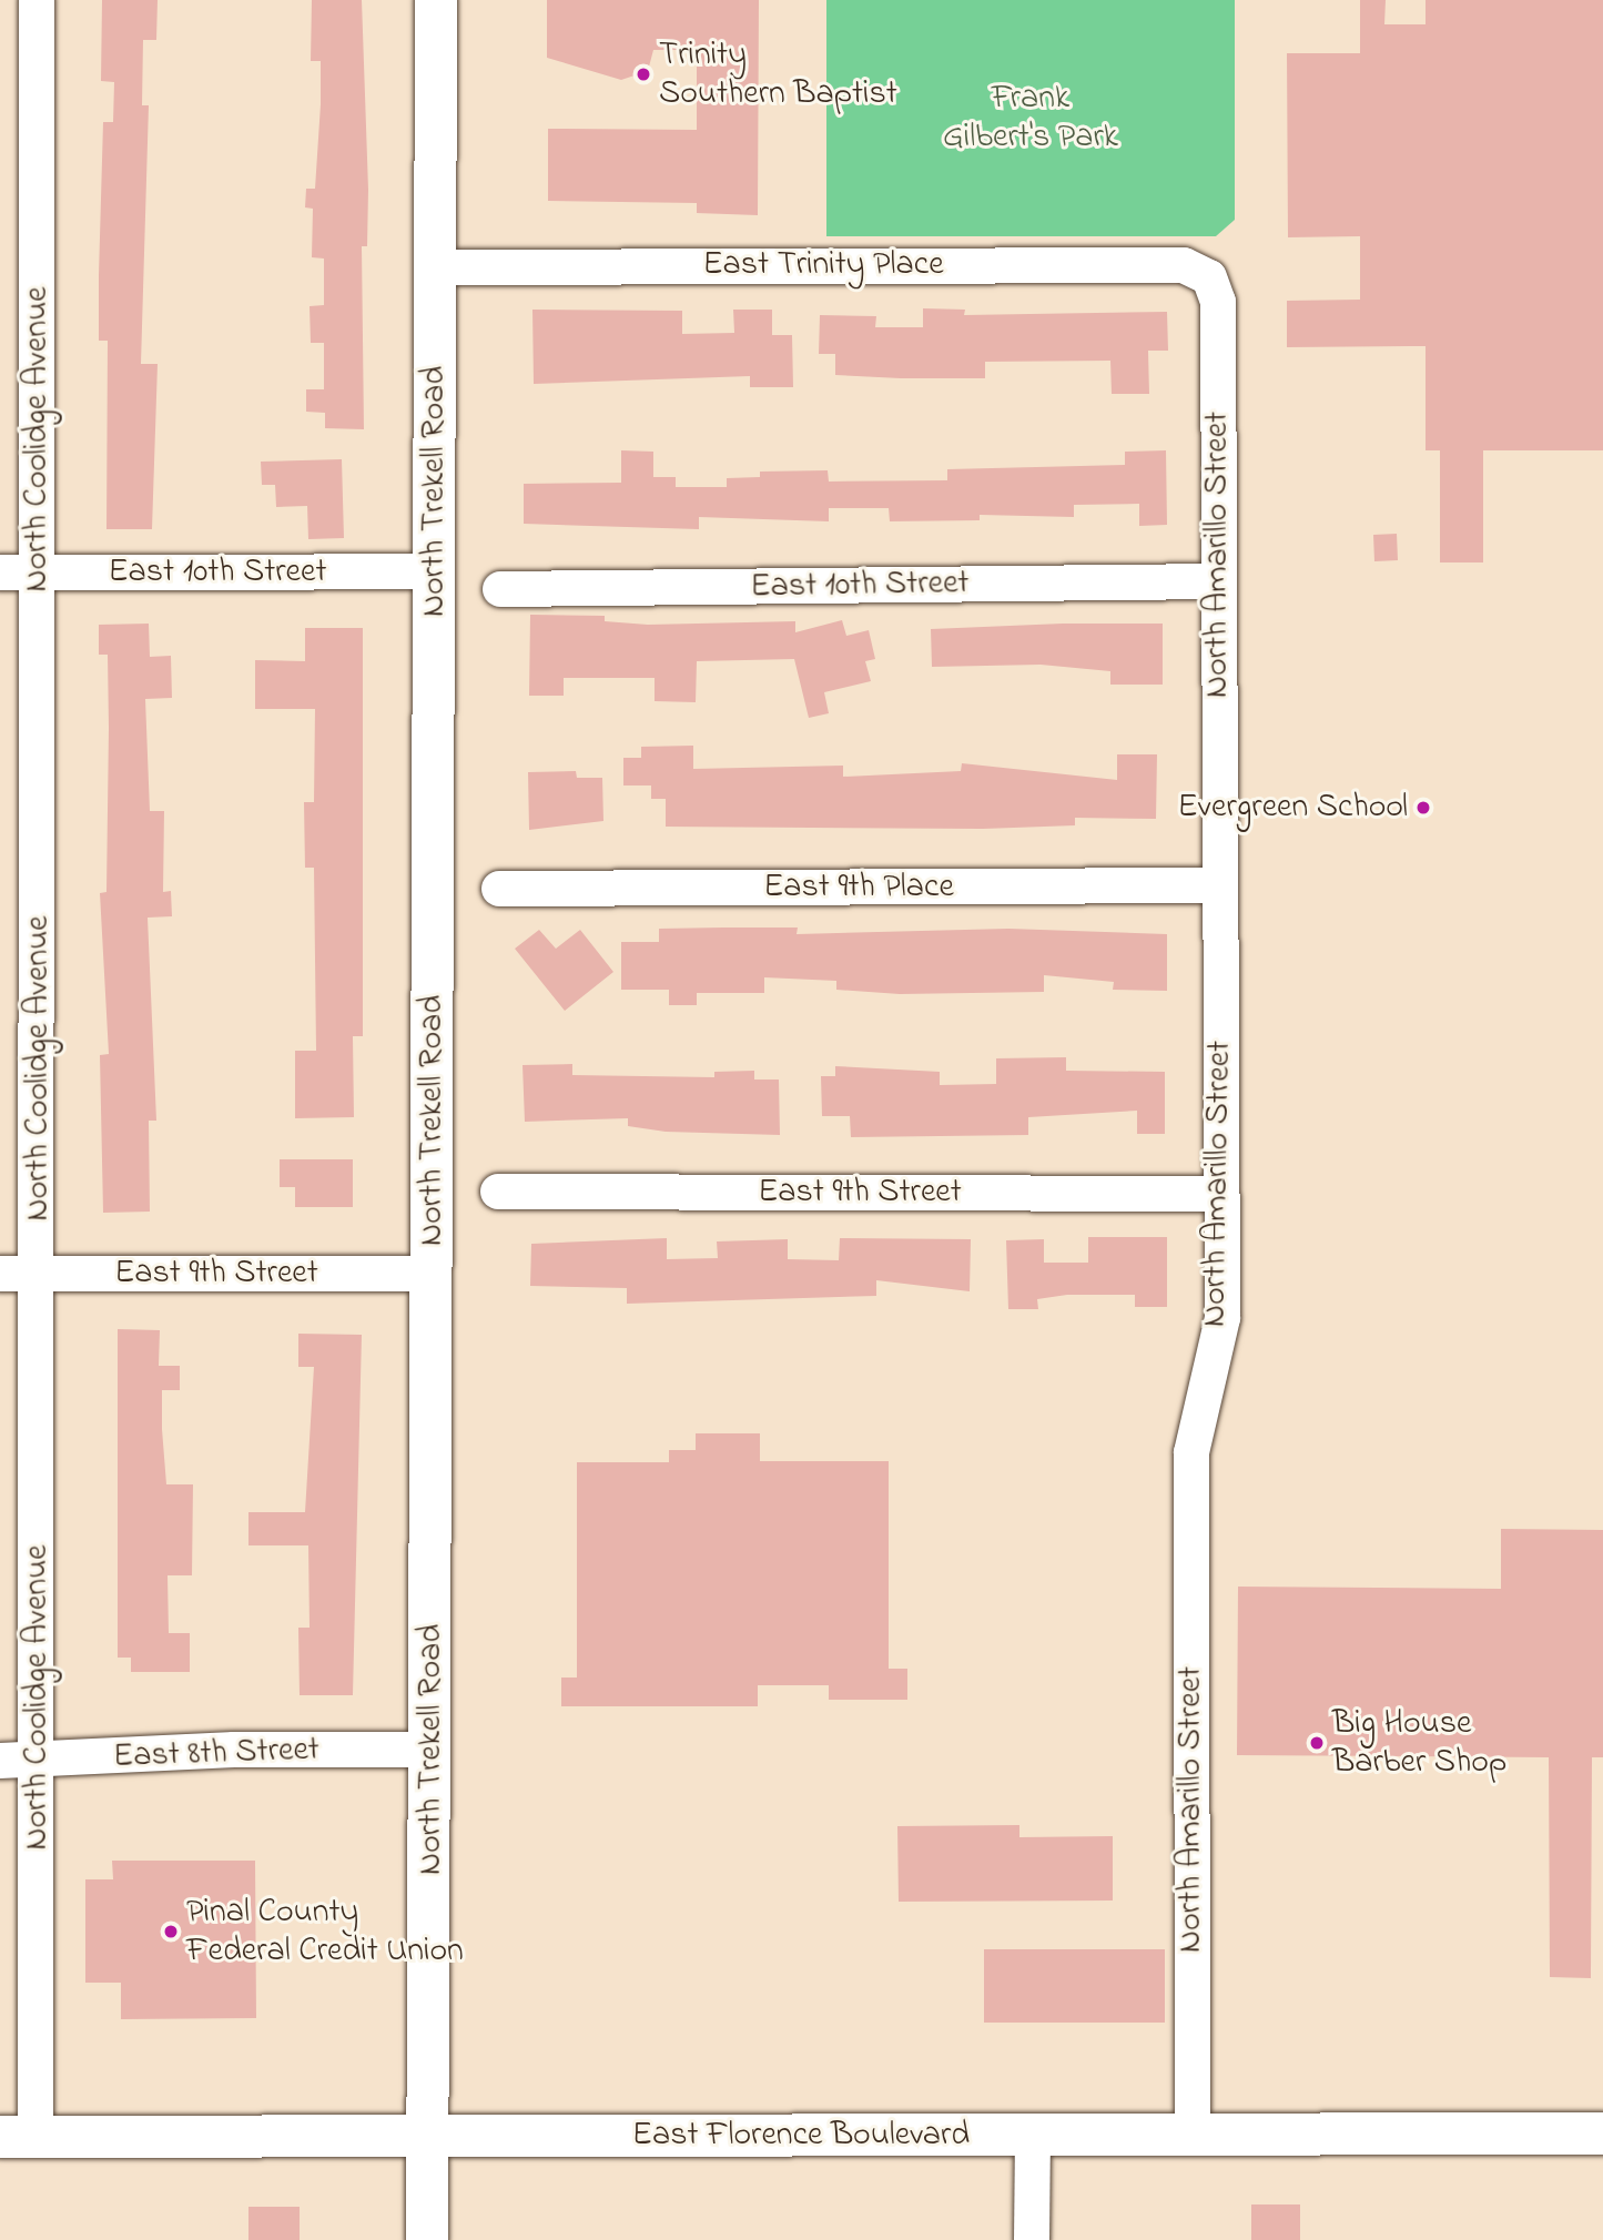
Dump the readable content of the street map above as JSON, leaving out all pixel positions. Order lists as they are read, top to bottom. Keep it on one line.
{"streets":{"main road":["North Trekell Road","East Florence Boulevard"],"street":["East Trinity Place","North Coolidge Avenue","North Amarillo Street","East 10th Street","East 9th Place","East 9th Street","East 8th Street"]},"crossings":[["East Trinity Place","North Trekell Road"],["East Trinity Place","North Amarillo Street"],["North Coolidge Avenue","East 10th Street"],["North Coolidge Avenue","East 9th Street"],["North Coolidge Avenue","East 8th Street"],["North Coolidge Avenue","East Florence Boulevard"],["North Trekell Road","East 10th Street"],["North Trekell Road","East 9th Street"],["North Trekell Road","East 8th Street"],["North Trekell Road","East Florence Boulevard"],["North Amarillo Street","East 10th Street"],["North Amarillo Street","East 9th Place"],["North Amarillo Street","East 9th Street"],["North Amarillo Street","East Florence Boulevard"]],"parks":["Frank Gilbert's Park"],"places":["Trinity Southern Baptist","Evergreen School","Big House Barber Shop","Pinal County Federal Credit Union"]}
